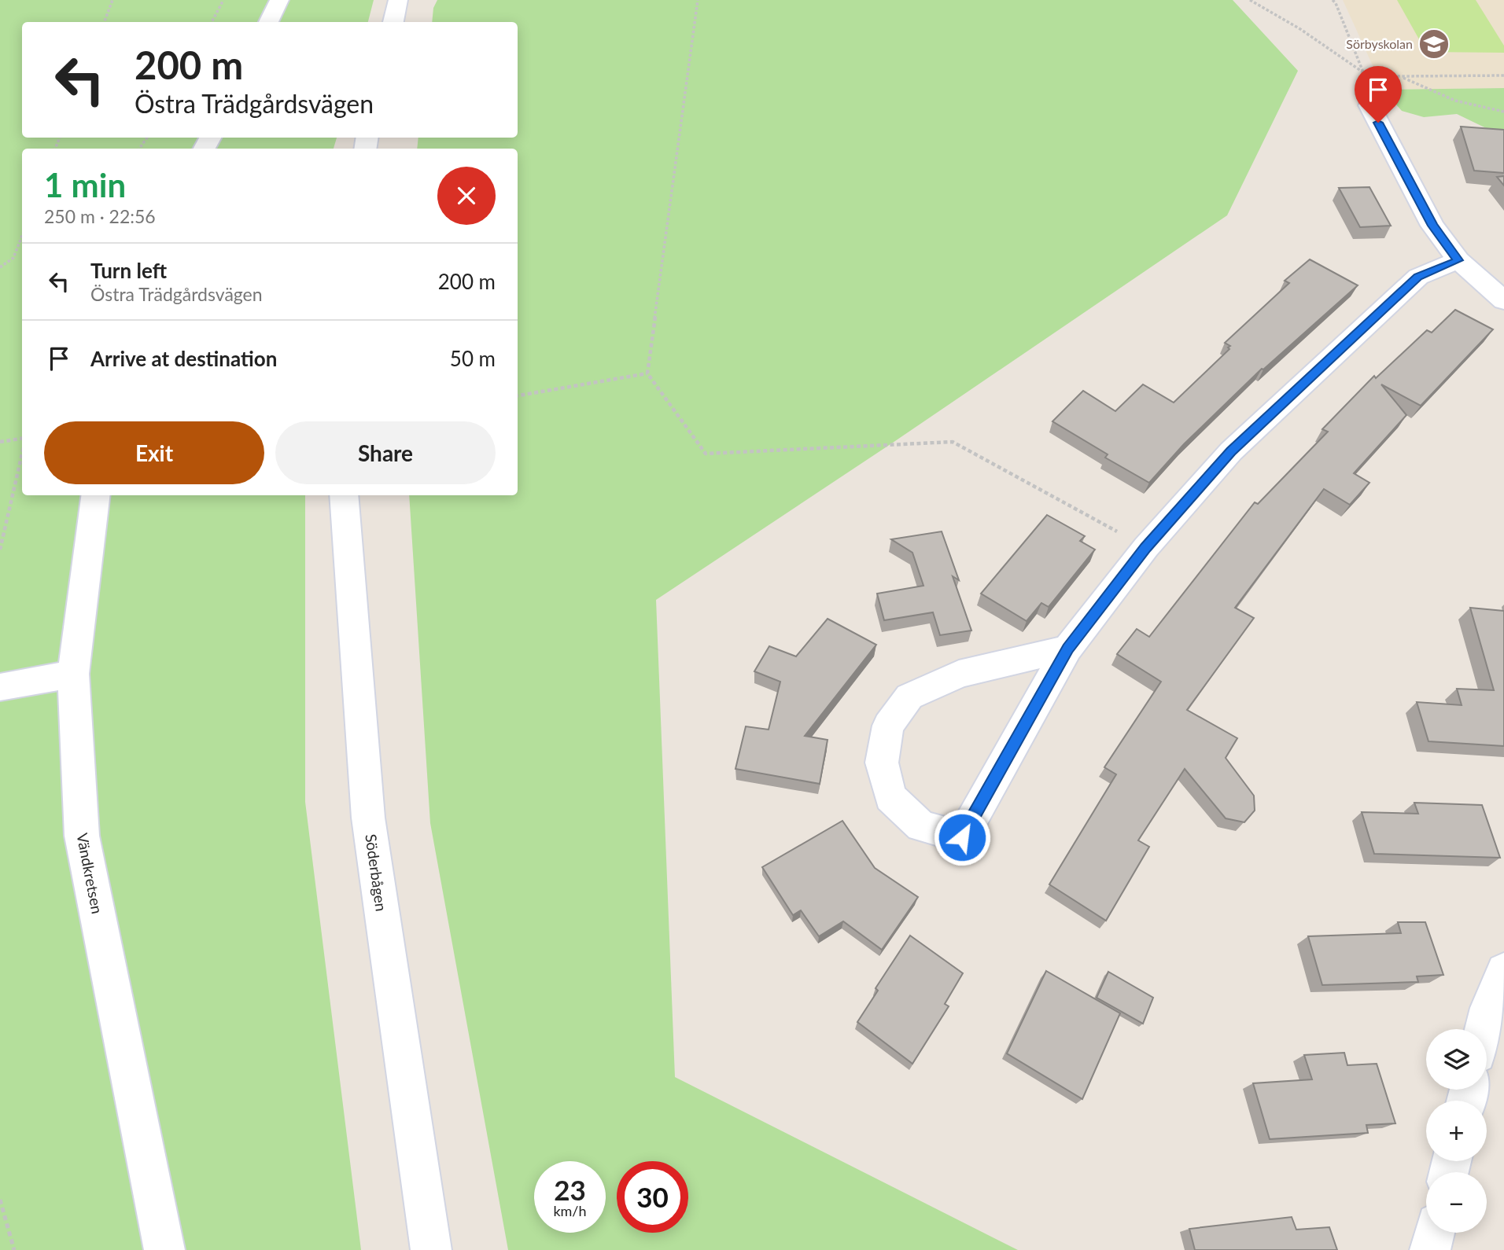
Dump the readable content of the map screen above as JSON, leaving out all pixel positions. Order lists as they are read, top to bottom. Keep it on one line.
{"streets":{"street":["Söderbågen","Vändkretsen"]},"places":{"school or university":["Sörbyskolan"]},"page":{"turn":["200 m","Östra Trädgårdsvägen"],"heading":["1 min","250 m · 22:56"],"list":[{"name":"Turn left","note":"Östra Trädgårdsvägen","value":"200 m"},{"name":"Arrive at destination","value":"50 m"}],"buttons":["Exit","Share"],"map_buttons":["+","−"],"speed":"23 km/h","limit":"30"}}
